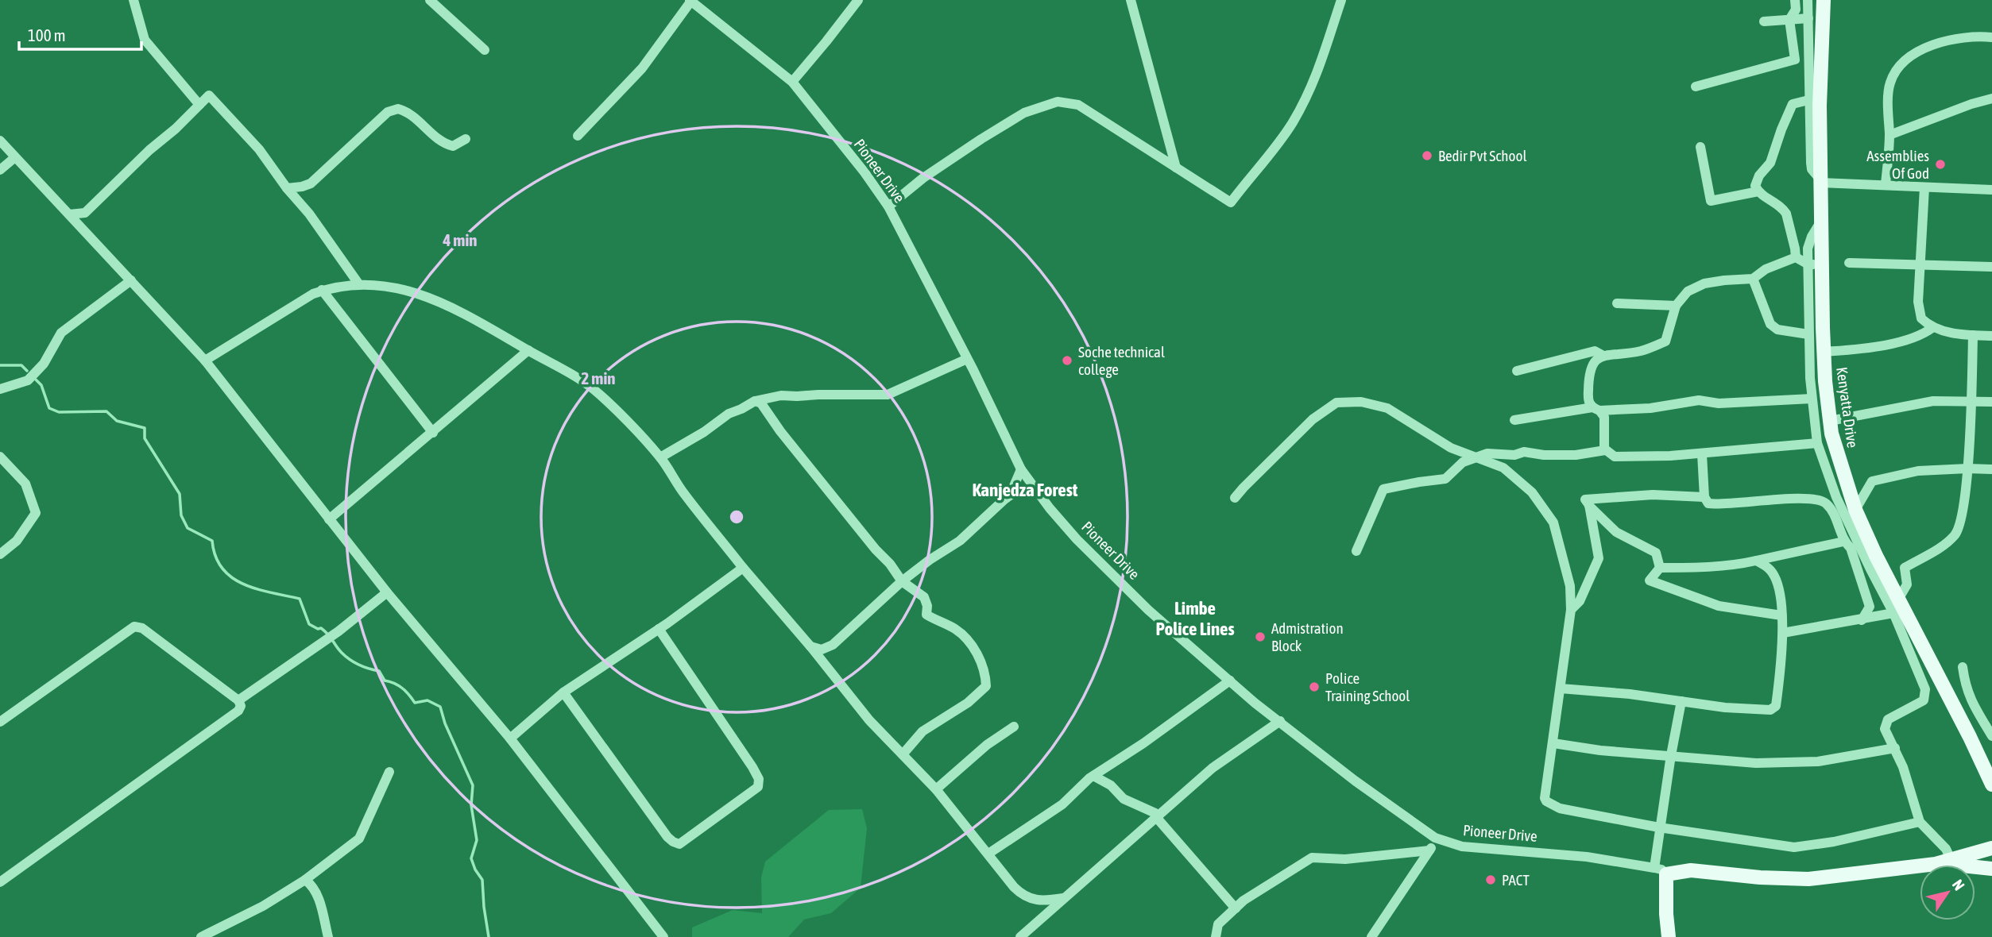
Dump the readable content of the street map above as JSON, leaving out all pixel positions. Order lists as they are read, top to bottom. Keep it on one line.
{"streets":{"main road":["Kenyatta Drive"],"street":["Pioneer Drive"]},"districts":["Kanjedza Forest","Limbe Police Lines"],"places":["Bedir Pvt School","Assemblies Of God","Soche technical college","Admistration Block","Police Training School","PACT"],"scale_bar":"100 m","north":"top right","rings":["4 min","2 min"]}
